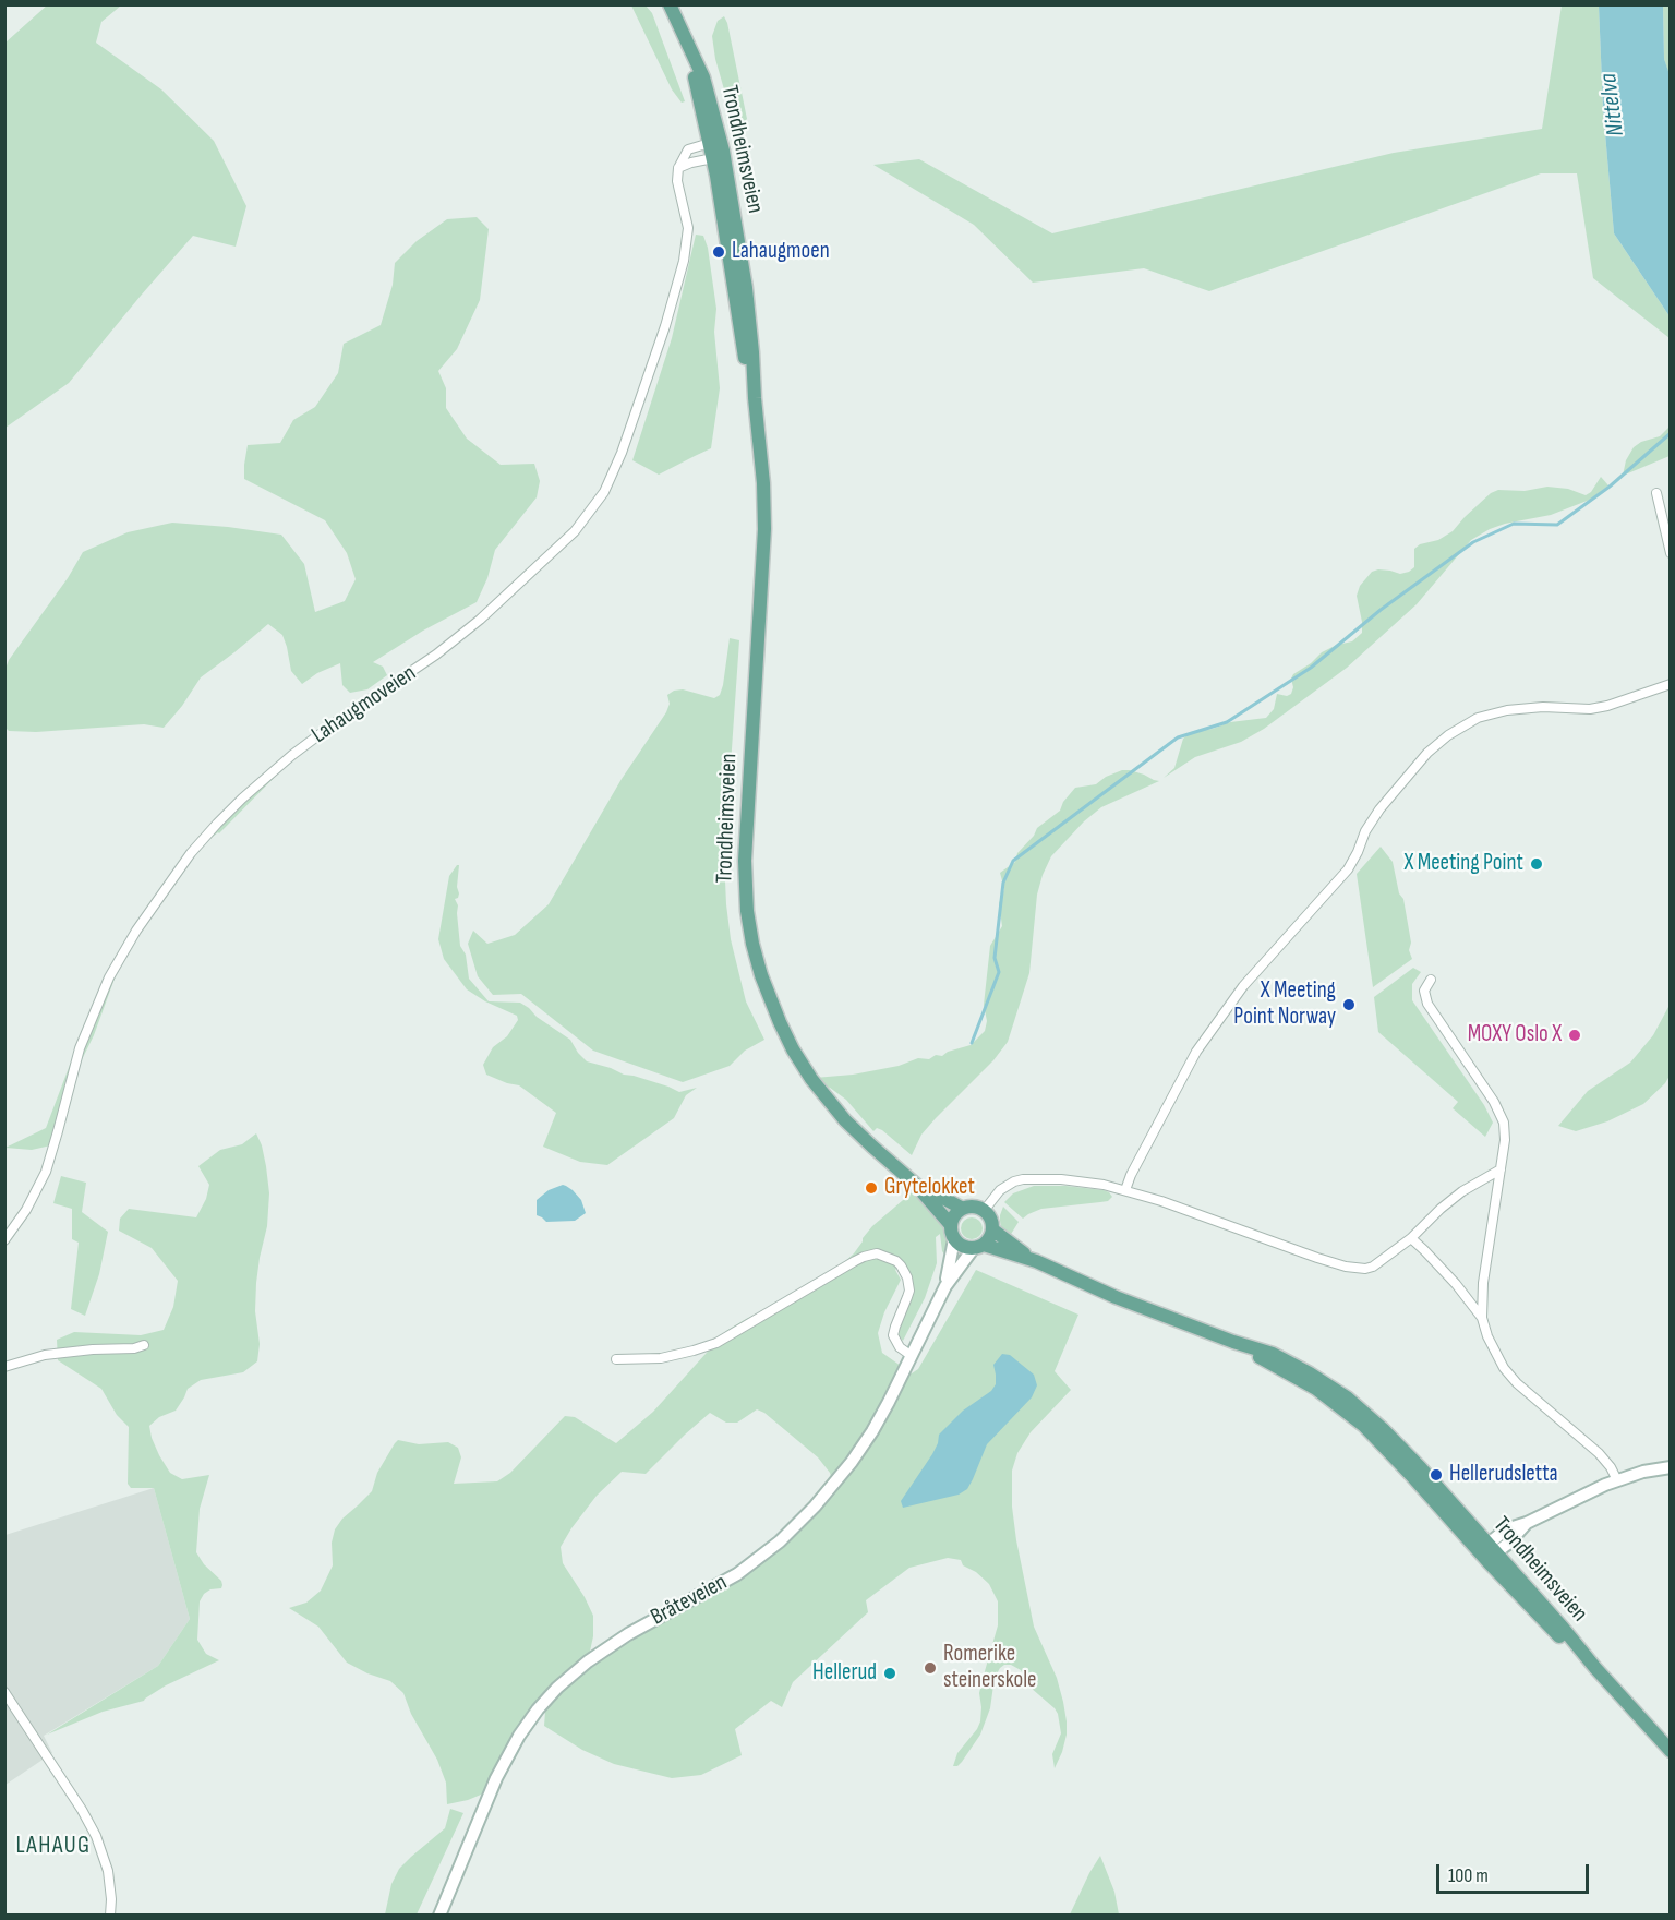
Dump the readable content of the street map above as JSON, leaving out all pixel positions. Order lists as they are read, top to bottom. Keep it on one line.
{"streets":{"main road":["Trondheimsveien","Bråteveien"],"street":["Lahaugmoveien"]},"crossings":[["Trondheimsveien","Bråteveien"]],"districts":["LAHAUG"],"water":["Nittelva"],"places":["Lahaugmoen","X Meeting Point","X Meeting Point Norway","MOXY Oslo X","Grytelokket","Hellerudsletta","Romerike steinerskole","Hellerud"],"scale_bar":"100 m"}
